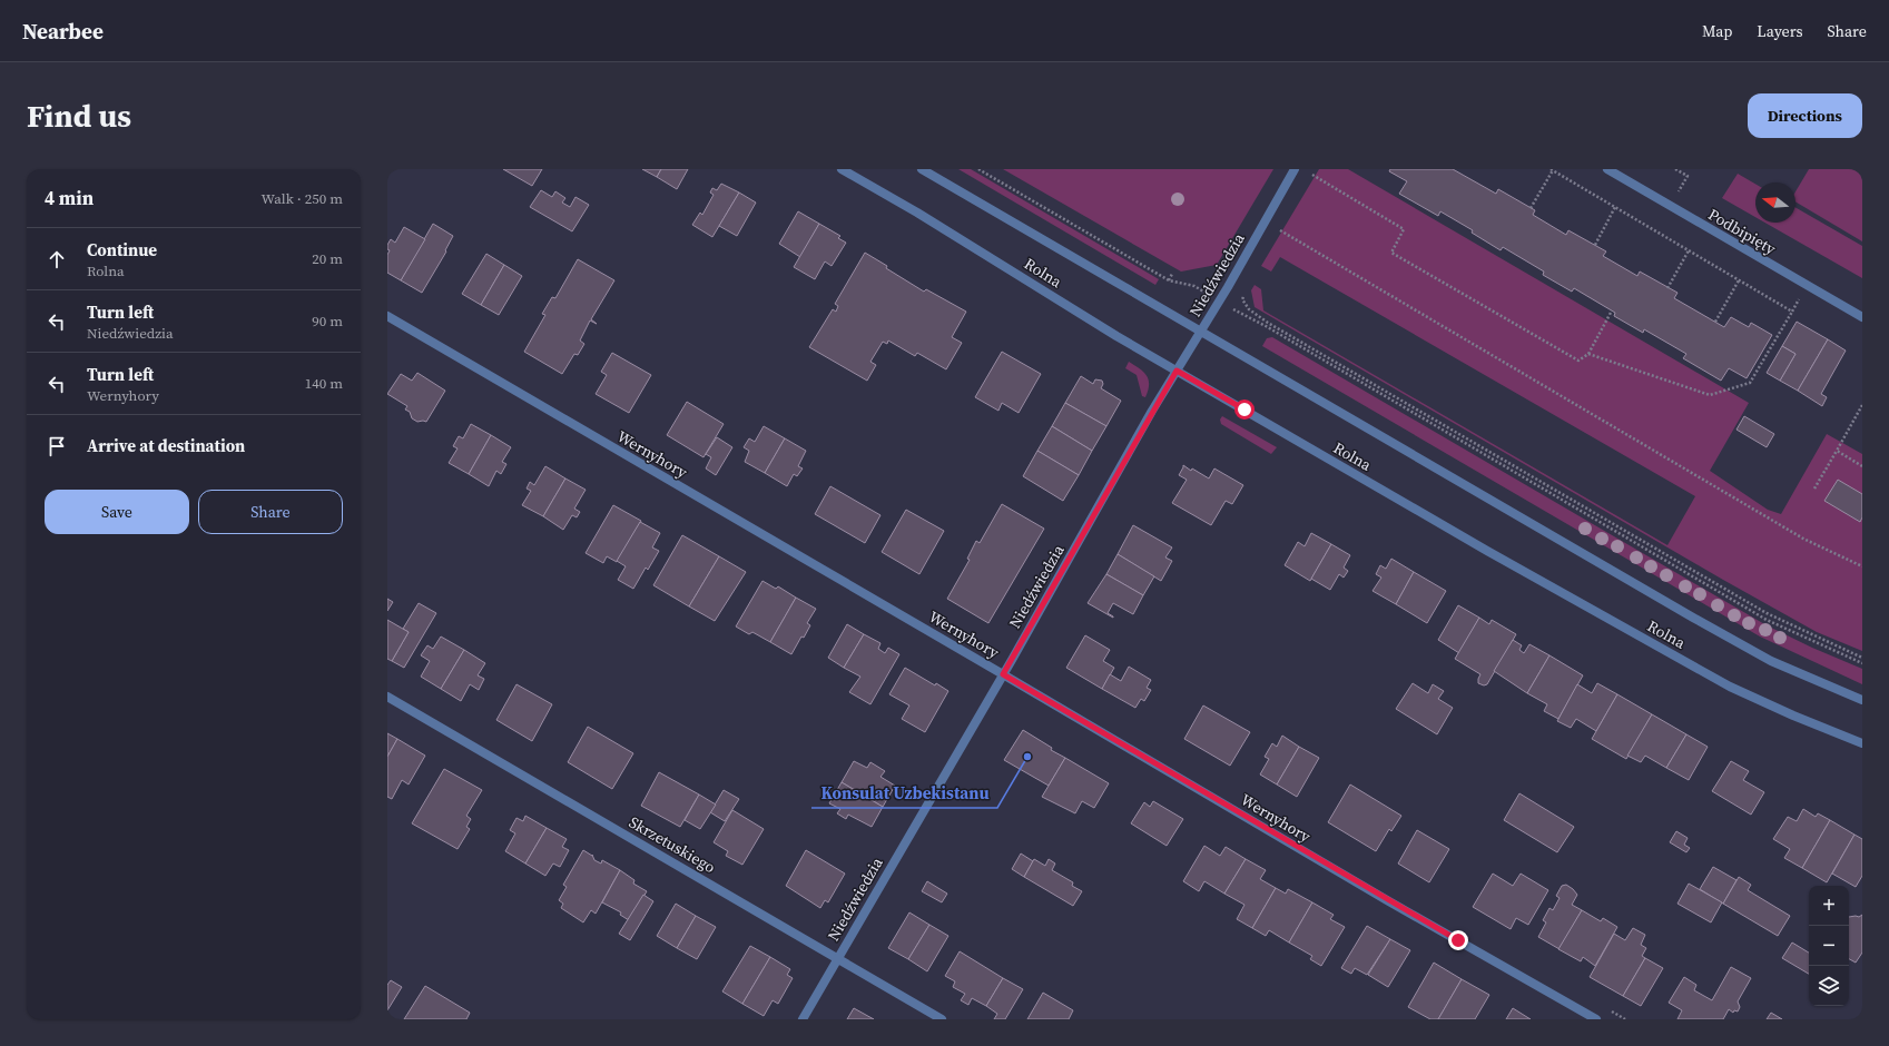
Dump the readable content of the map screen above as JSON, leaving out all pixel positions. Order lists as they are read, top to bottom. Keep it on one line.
{"streets":{"street":["Podbipięty","Rolna","Niedźwiedzia","Wernyhory","Skrzetuskiego"]},"crossings":[["Rolna","Niedźwiedzia"],["Niedźwiedzia","Wernyhory"],["Niedźwiedzia","Skrzetuskiego"]],"places":["Konsulat Uzbekistanu"],"north":"left","page":{"header":"Nearbee","nav":["Map","Layers","Share"],"buttons":["Directions",["Save","Share"]],"title":"Find us","heading":["4 min","Walk · 250 m"],"list":[["Continue","Rolna","20 m"],["Turn left","Niedźwiedzia","90 m"],["Turn left","Wernyhory","140 m"],"Arrive at destination"],"map_buttons":["+","−"]}}
